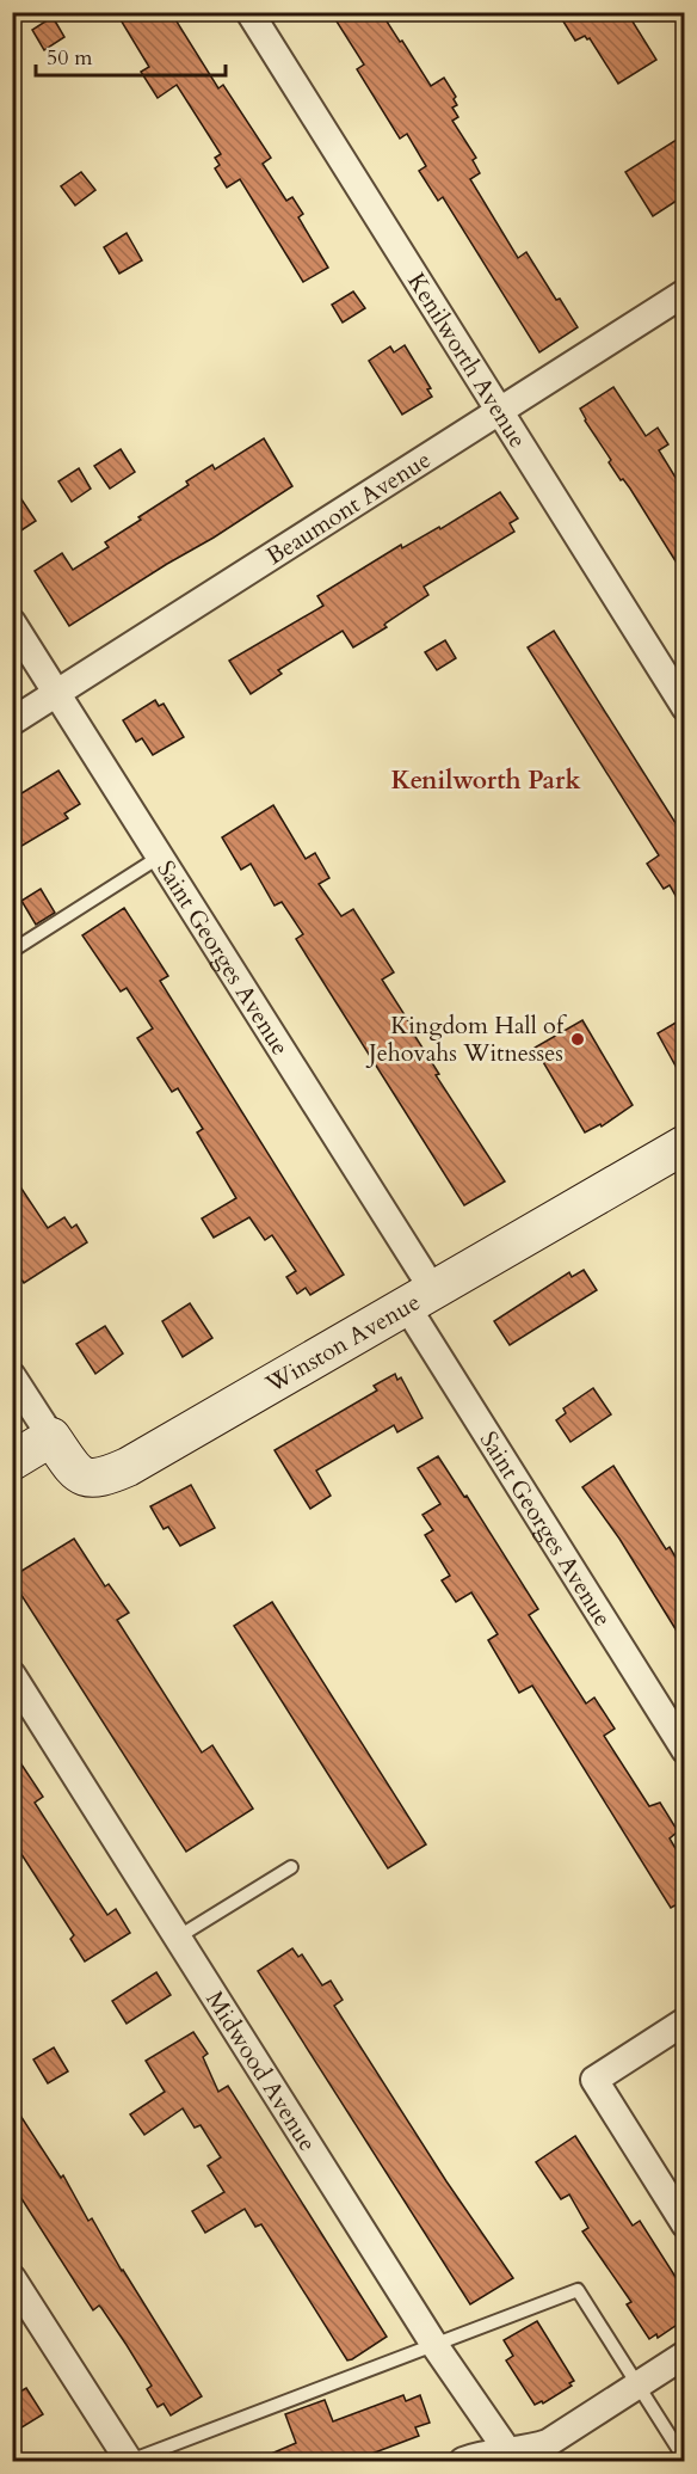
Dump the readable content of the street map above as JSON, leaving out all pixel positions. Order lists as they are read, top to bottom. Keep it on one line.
{"streets":{"street":["Kenilworth Avenue","Beaumont Avenue","Saint Georges Avenue","Winston Avenue","Midwood Avenue"]},"crossings":[["Kenilworth Avenue","Beaumont Avenue"],["Beaumont Avenue","Saint Georges Avenue"],["Saint Georges Avenue","Winston Avenue"]],"districts":["Kenilworth Park"],"places":["Kingdom Hall of Jehovahs Witnesses"],"scale_bar":"50 m"}
